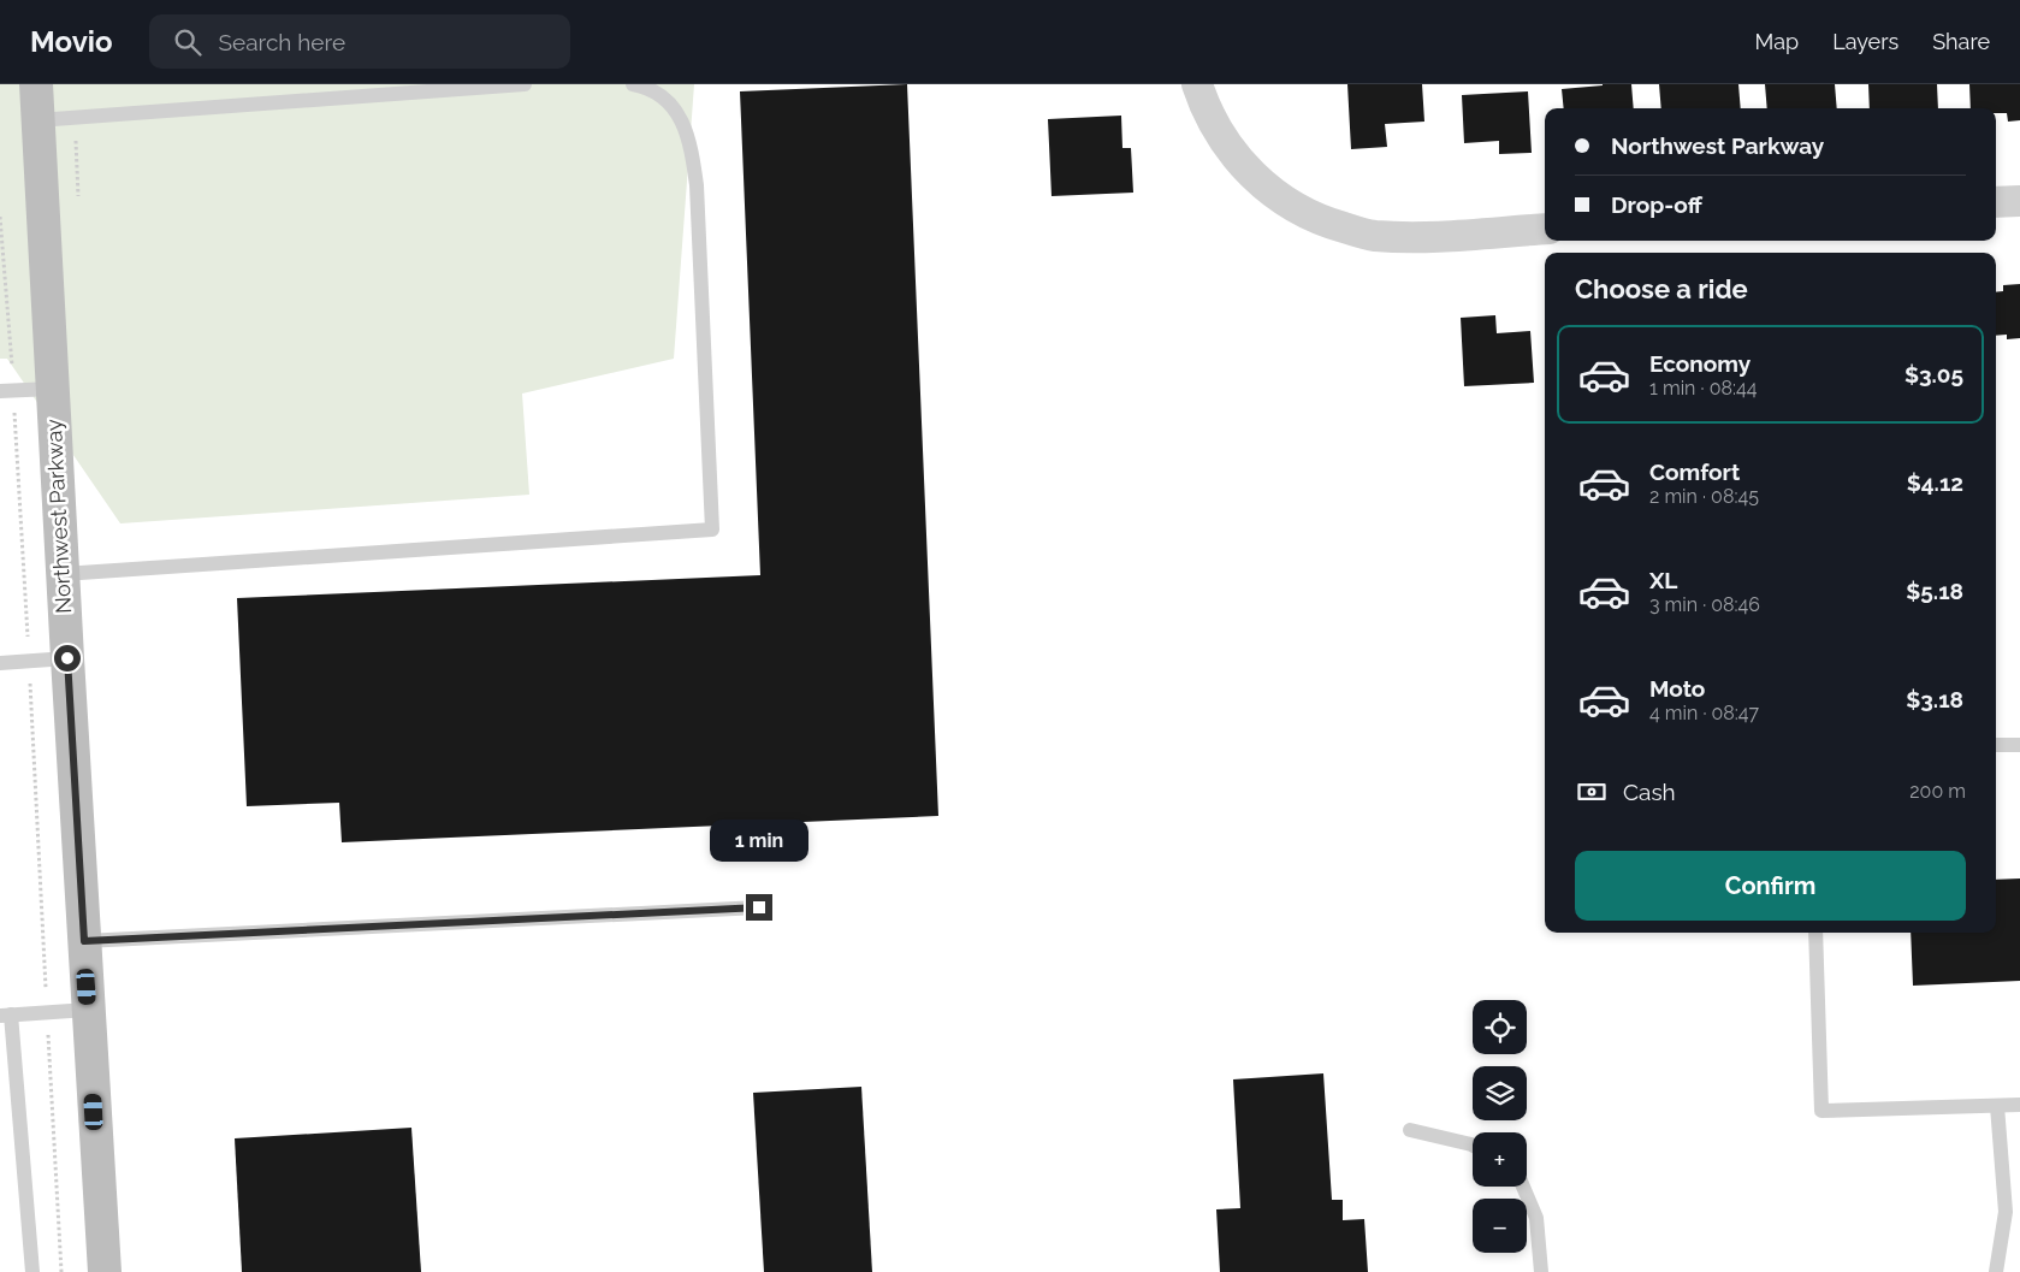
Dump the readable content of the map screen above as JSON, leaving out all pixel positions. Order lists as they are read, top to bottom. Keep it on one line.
{"streets":{"street":["Northwest Parkway"]},"page":{"header":"Movio","search":"Search here","nav":["Map","Layers","Share"],"banner":["Northwest Parkway","Drop-off"],"heading":"Choose a ride","list":[{"name":"Economy","note":"1 min · 08:44","value":"$3.05"},{"name":"Comfort","note":"2 min · 08:45","value":"$4.12"},{"name":"XL","note":"3 min · 08:46","value":"$5.18"},{"name":"Moto","note":"4 min · 08:47","value":"$3.18"}],"pay":["Cash","200 m"],"bubble":"1 min","buttons":"Confirm","map_buttons":["+","−"]}}
